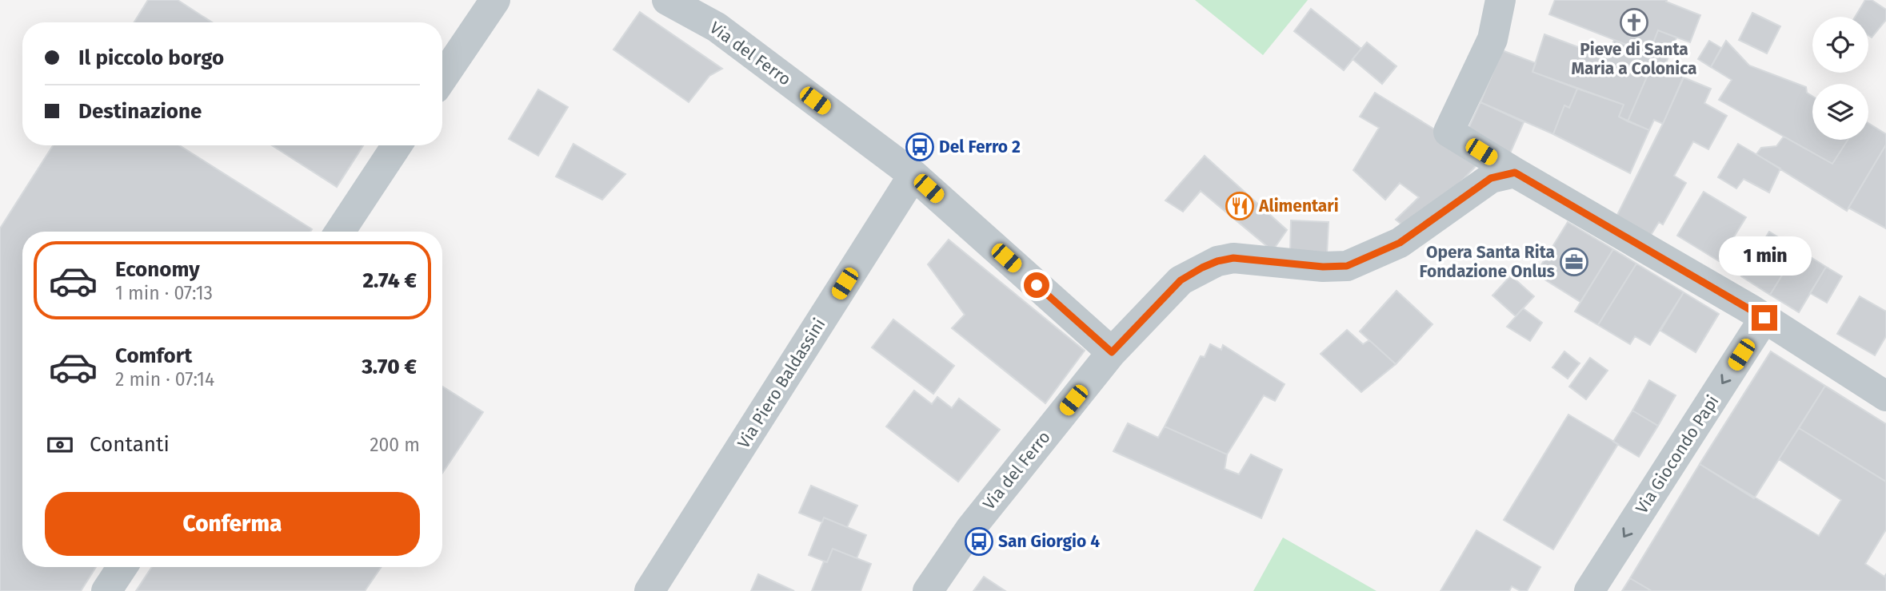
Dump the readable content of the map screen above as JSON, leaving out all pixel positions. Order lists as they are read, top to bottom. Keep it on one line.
{"streets":{"street":["Via del Ferro","Via Piero Baldassini","Via Giocondo Papi"]},"crossings":[["Via del Ferro","Via Piero Baldassini"]],"one_way":["Via Giocondo Papi"],"places":{"church":["Pieve di Santa Maria a Colonica"],"bus stop":["Del Ferro 2","San Giorgio 4"],"restaurant":["Alimentari"],"office":["Opera Santa Rita Fondazione Onlus"]},"page":{"banner":["Il piccolo borgo","Destinazione"],"bubble":"1 min","list":[{"name":"Economy","note":"1 min · 07:13","value":"2.74 €"},{"name":"Comfort","note":"2 min · 07:14","value":"3.70 €"}],"pay":["Contanti","200 m"],"buttons":"Conferma"}}
